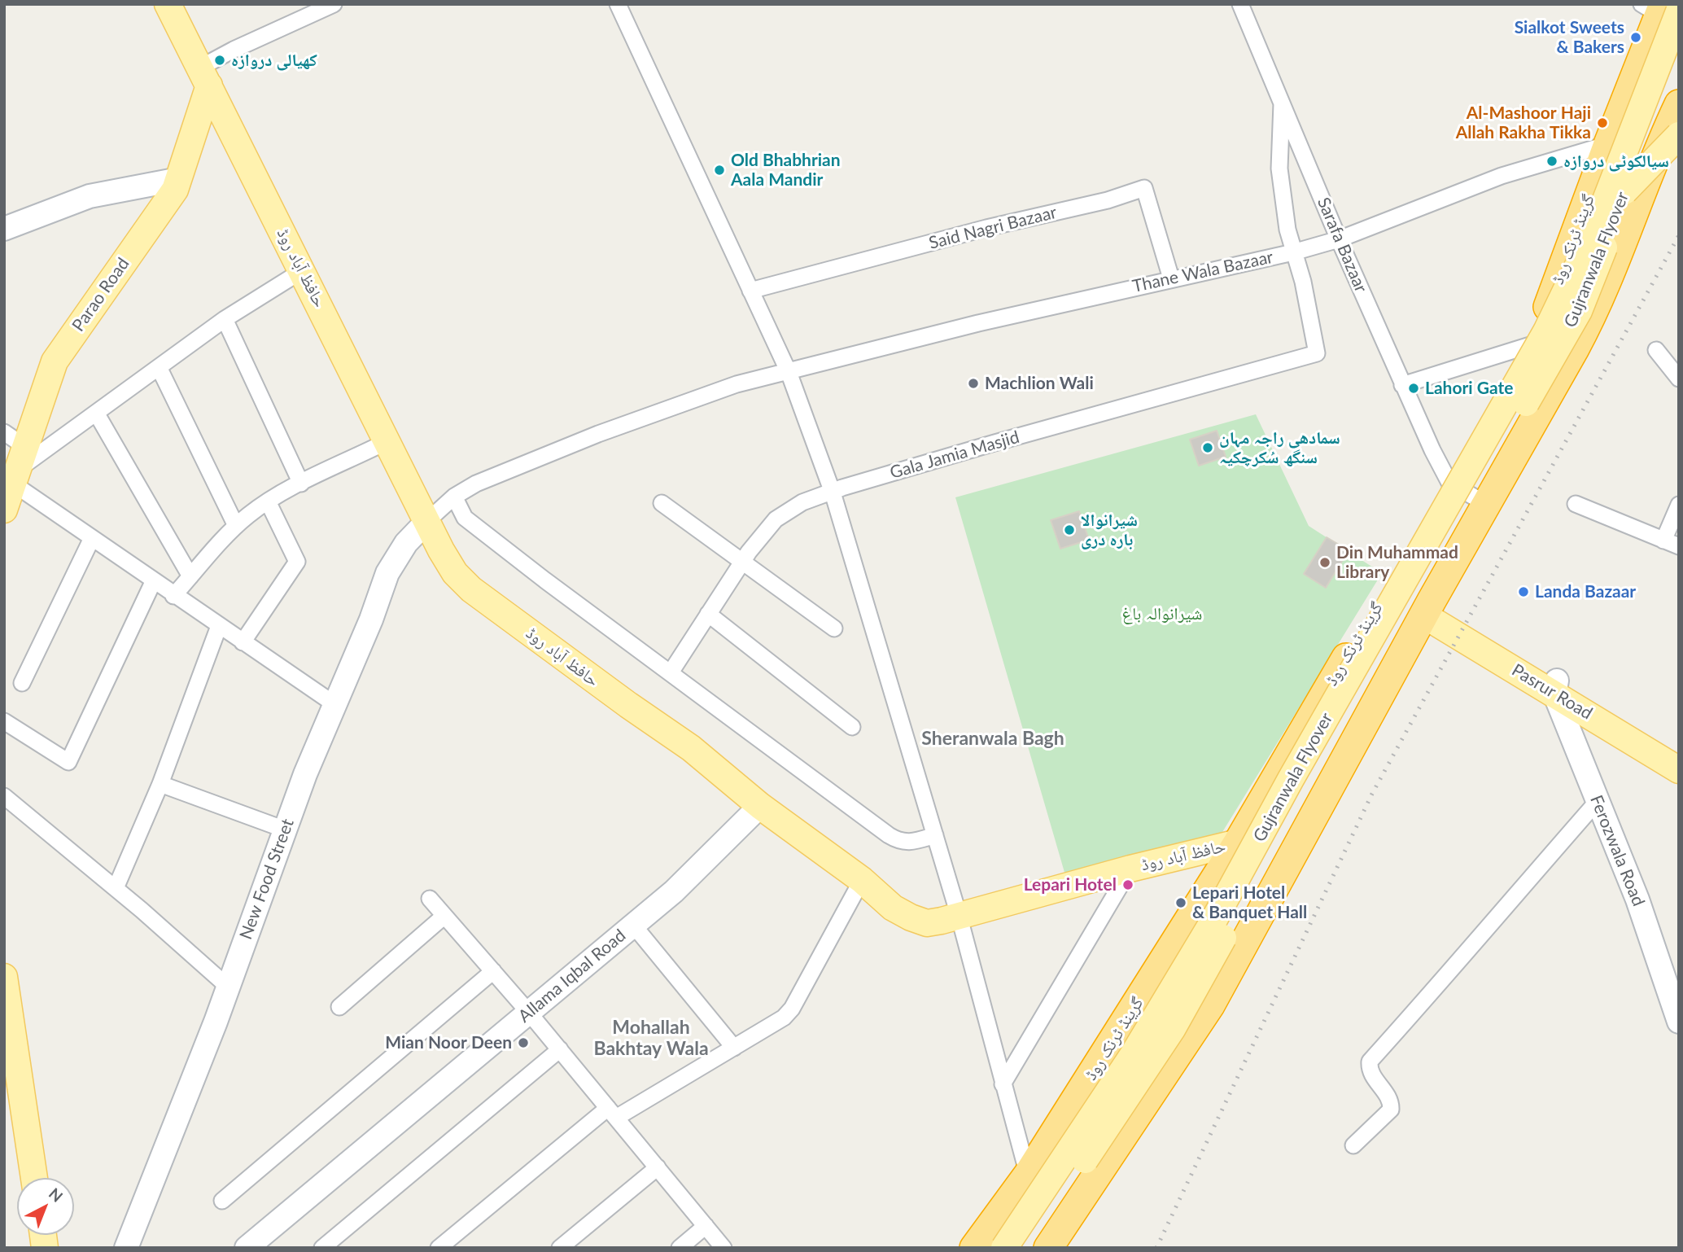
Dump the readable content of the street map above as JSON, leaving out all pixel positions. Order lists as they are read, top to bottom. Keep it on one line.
{"streets":{"highway":["گرینڈ ٹرنک روڈ"],"main road":["Gujranwala Flyover","حافظ آباد روڈ","Parao Road","Pasrur Road"],"street":["Said Nagri Bazaar","Sarafa Bazaar","Thane Wala Bazaar","Gala Jamia Masjid","Ferozwala Road","New Food Street","Allama Iqbal Road"]},"crossings":[["Said Nagri Bazaar","Thane Wala Bazaar"],["گرینڈ ٹرنک روڈ","Sarafa Bazaar"],["گرینڈ ٹرنک روڈ","Gujranwala Flyover"],["گرینڈ ٹرنک روڈ","حافظ آباد روڈ"],["گرینڈ ٹرنک روڈ","Thane Wala Bazaar"],["Sarafa Bazaar","Thane Wala Bazaar"],["حافظ آباد روڈ","Thane Wala Bazaar"],["حافظ آباد روڈ","Parao Road"],["حافظ آباد روڈ","New Food Street"],["حافظ آباد روڈ","Allama Iqbal Road"],["Thane Wala Bazaar","Gala Jamia Masjid"],["Thane Wala Bazaar","New Food Street"],["Pasrur Road","Ferozwala Road"]],"districts":["Sheranwala Bagh","Mohallah Bakhtay Wala"],"parks":["شیرانوالہ باغ"],"places":["Sialkot Sweets & Bakers","کھیالی دروازہ","Al-Mashoor Haji Allah Rakha Tikka","سیالکوٹی دروازہ","Old Bhabhrian Aala Mandir","Machlion Wali","Lahori Gate","سمادھی راجہ مہان سنگھ سُکرچکیہ","شیرانوالا بارہ دری","Din Muhammad Library","Landa Bazaar","Lepari Hotel","Lepari Hotel & Banquet Hall","Mian Noor Deen"],"north":"top right"}
